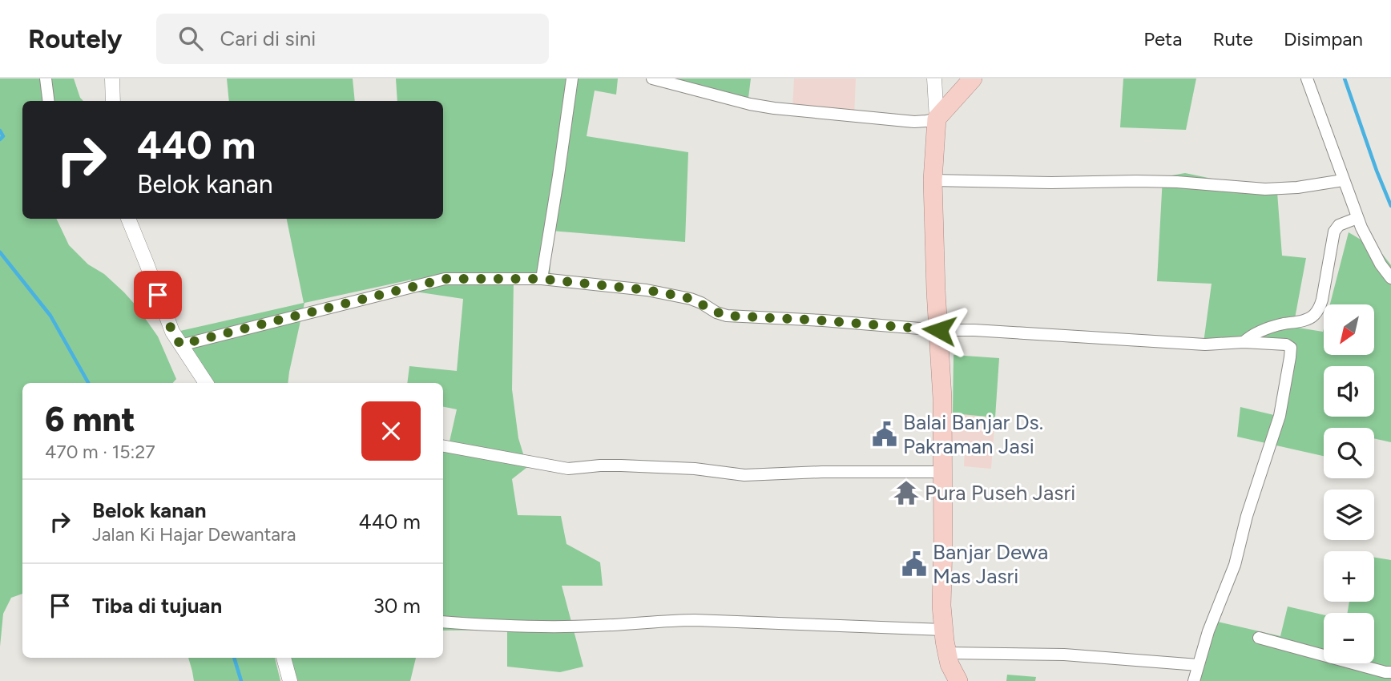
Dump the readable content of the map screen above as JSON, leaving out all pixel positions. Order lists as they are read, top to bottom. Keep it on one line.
{"places":{"public building":["Balai Banjar Ds. Pakraman Jasi","Banjar Dewa Mas Jasri"],"temple":["Pura Puseh Jasri"]},"north":"bottom left","page":{"header":"Routely","search":"Cari di sini","nav":["Peta","Rute","Disimpan"],"turn":["440 m","Belok kanan"],"map_buttons":["+","−"],"heading":["6 mnt","470 m · 15:27"],"list":[{"name":"Belok kanan","note":"Jalan Ki Hajar Dewantara","value":"440 m"},{"name":"Tiba di tujuan","value":"30 m"}]}}
